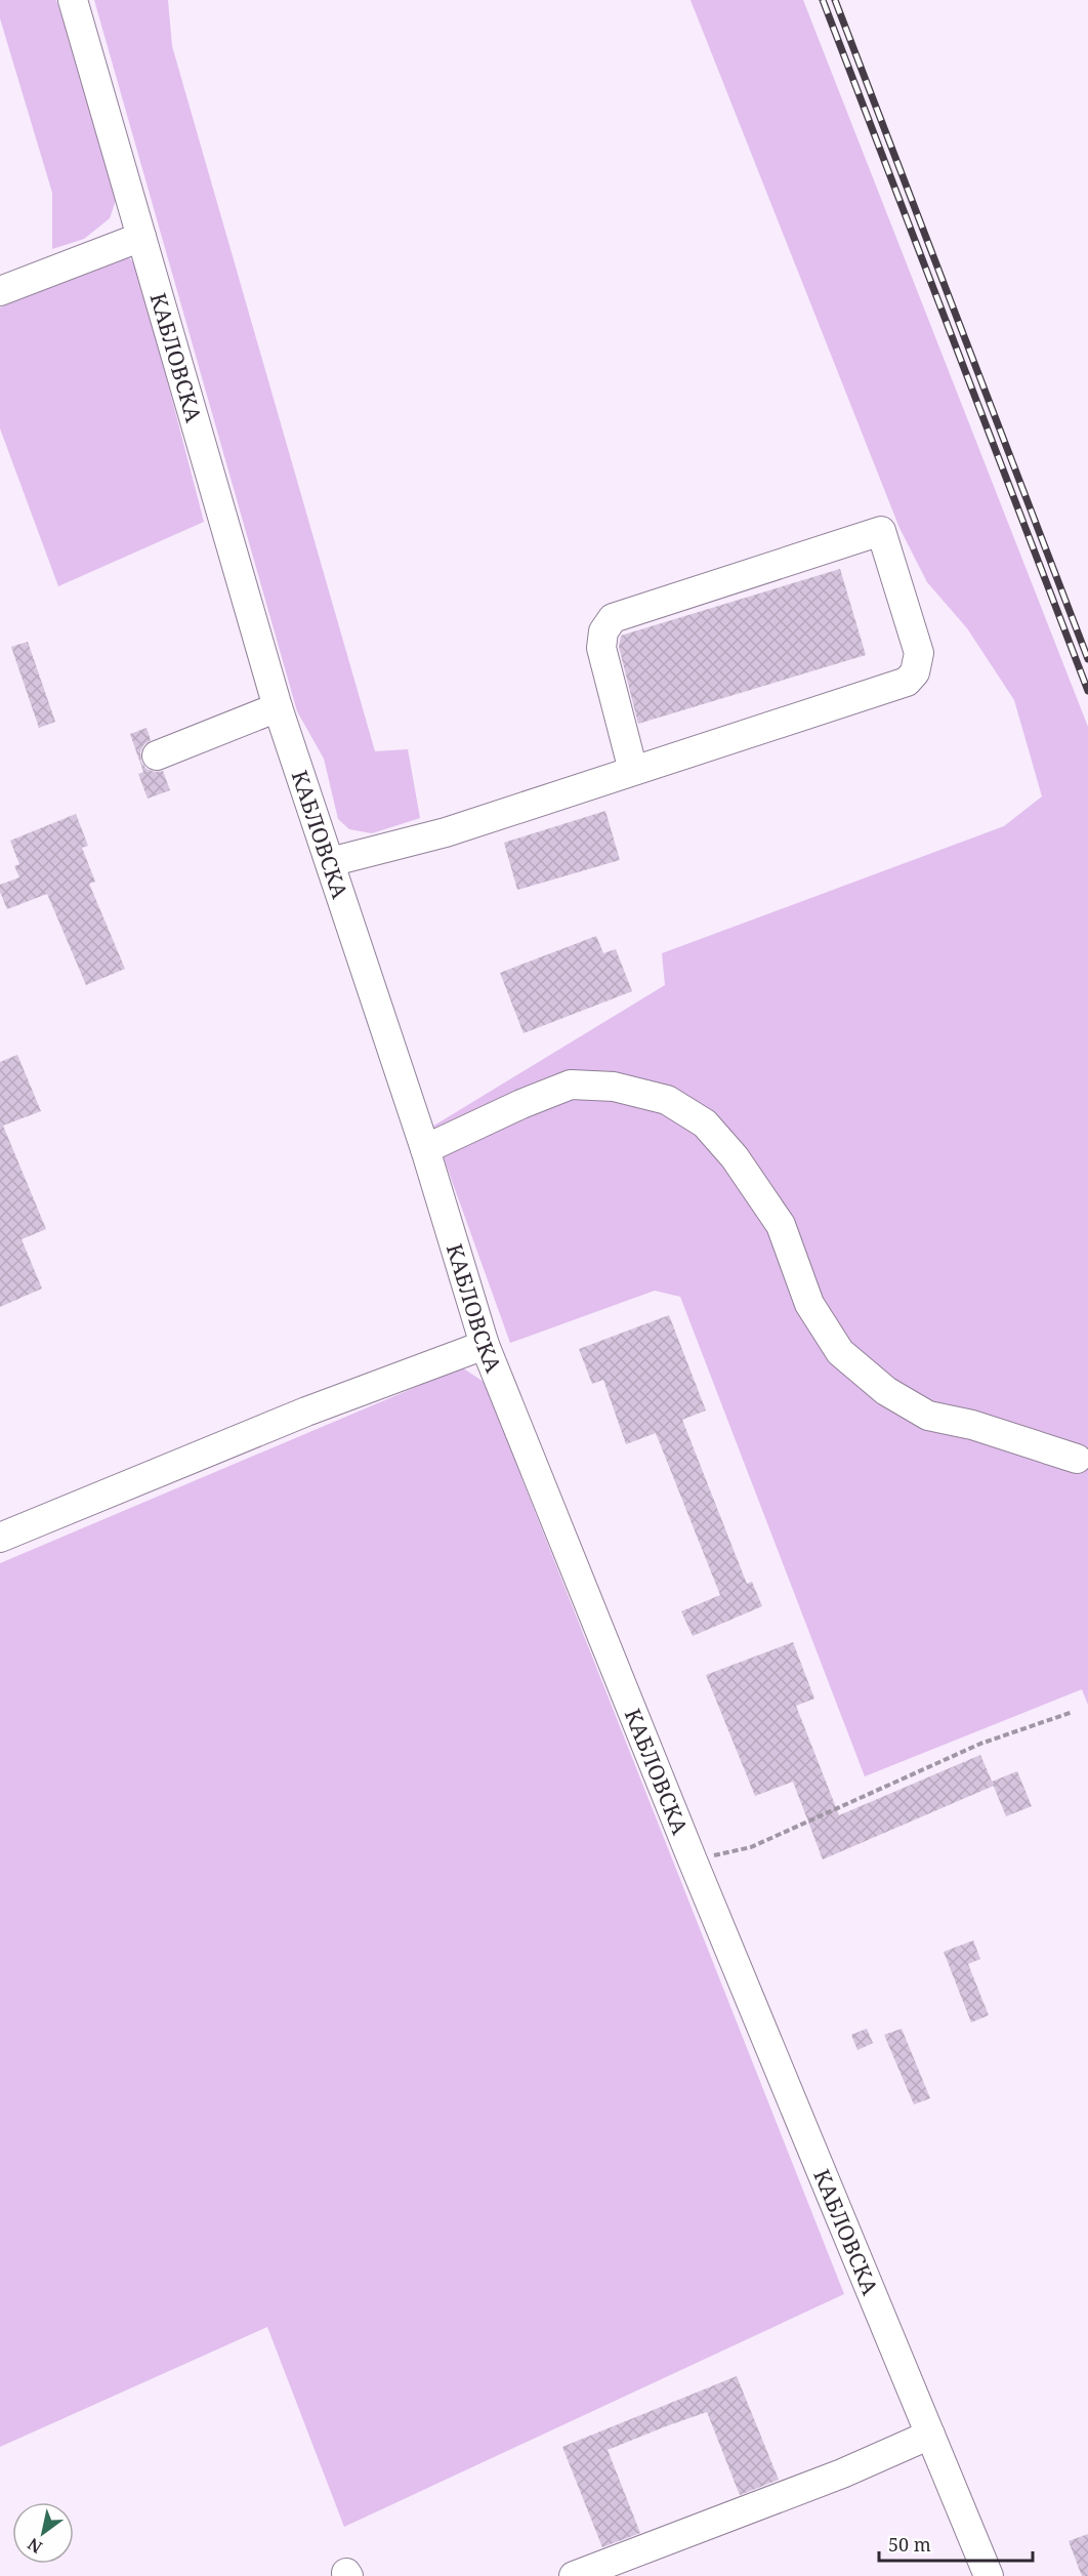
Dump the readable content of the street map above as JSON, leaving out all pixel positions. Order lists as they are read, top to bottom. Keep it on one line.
{"streets":{"street":["КАБЛОВСКА"]},"scale_bar":"50 m","north":"bottom left"}
